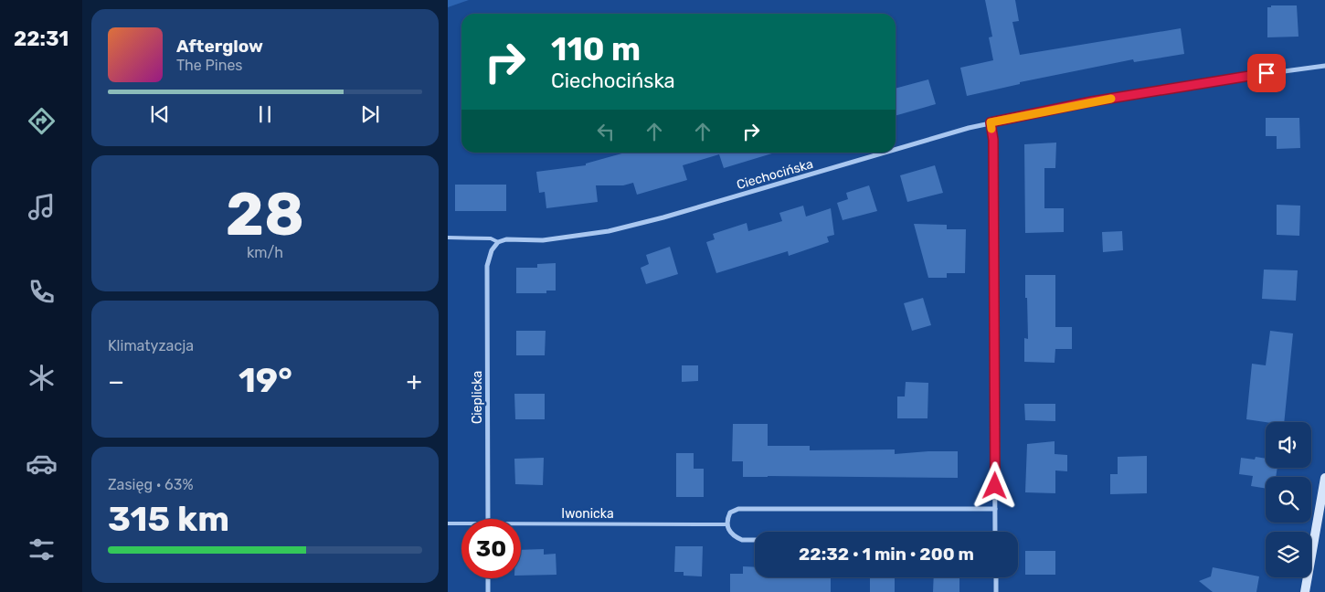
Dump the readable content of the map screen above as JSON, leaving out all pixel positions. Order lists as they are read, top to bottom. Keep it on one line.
{"streets":{"street":["Ciechocińska","Cieplicka"],"lane":["Iwonicka"]},"crossings":[["Ciechocińska","Cieplicka"]],"page":{"tabs":"22:31","turn":["110 m","Ciechocińska"],"song":["Afterglow","The Pines"],"tile":[["28","km/h"],"Klimatyzacja",["Zasięg · 63%","315 km"]],"heat":["−","19°","+"],"limit":"30","trip":"22:32 · 1 min · 200 m"}}
